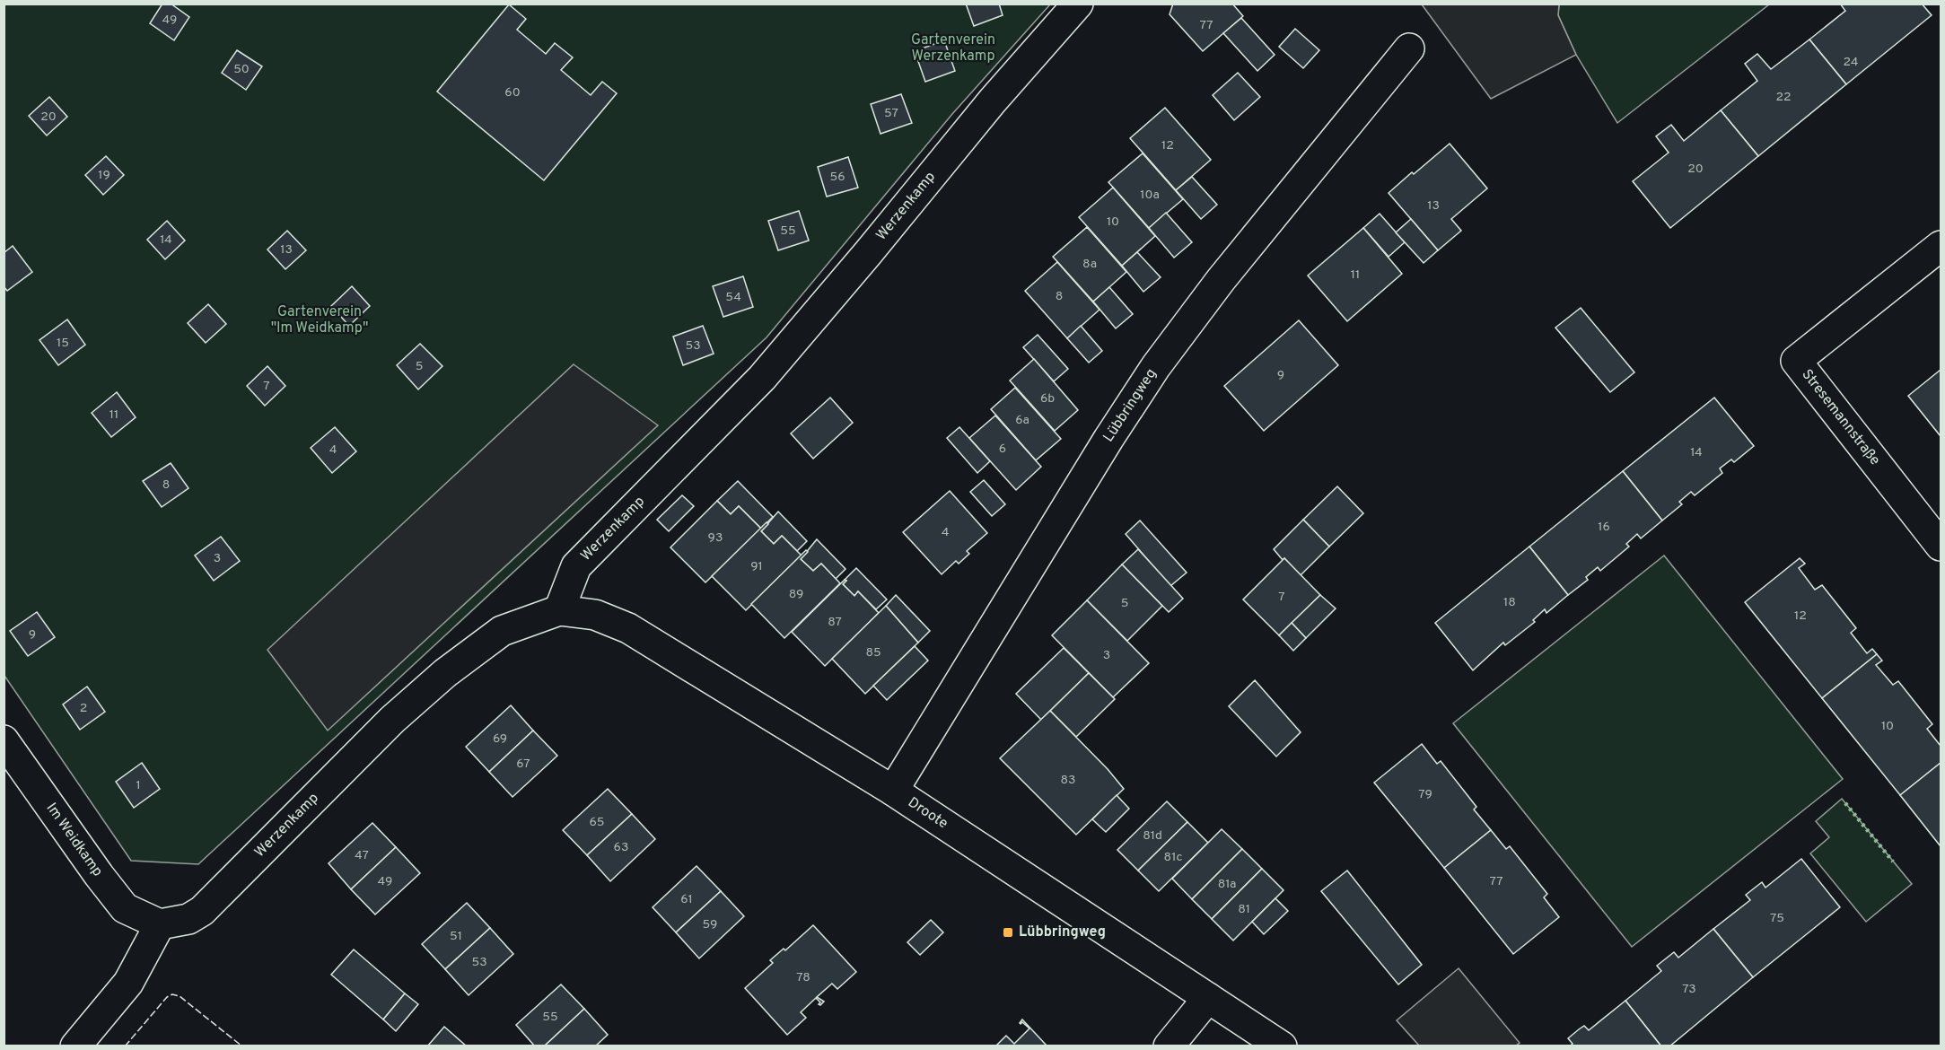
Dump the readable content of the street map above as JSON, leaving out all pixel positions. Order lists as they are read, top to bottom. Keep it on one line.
{"streets":{"street":["Werzenkamp","Lübbringweg","Stresemannstraße","Droote","Im Weidkamp"]},"crossings":[["Werzenkamp","Droote"],["Werzenkamp","Im Weidkamp"],["Lübbringweg","Droote"]],"parks":["Gartenverein Werzenkamp","Gartenverein \"Im Weidkamp\""],"places":{"transit":["Lübbringweg"]},"house_numbers":["49","77","24","50","60","22","57","20","12","20","19","56","10a","13","10","55","14","13","8a","11","8","54","15","53","5","9","7","6b","11","6a","6","4","14","8","16","4","93","3","91","89","7","18","5","12","87","9","85","3","2","10","69","67","83","1","79","65","81d","63","47","81c","49","77","81a","61","81","75","59","51","53","78","73","55"]}
